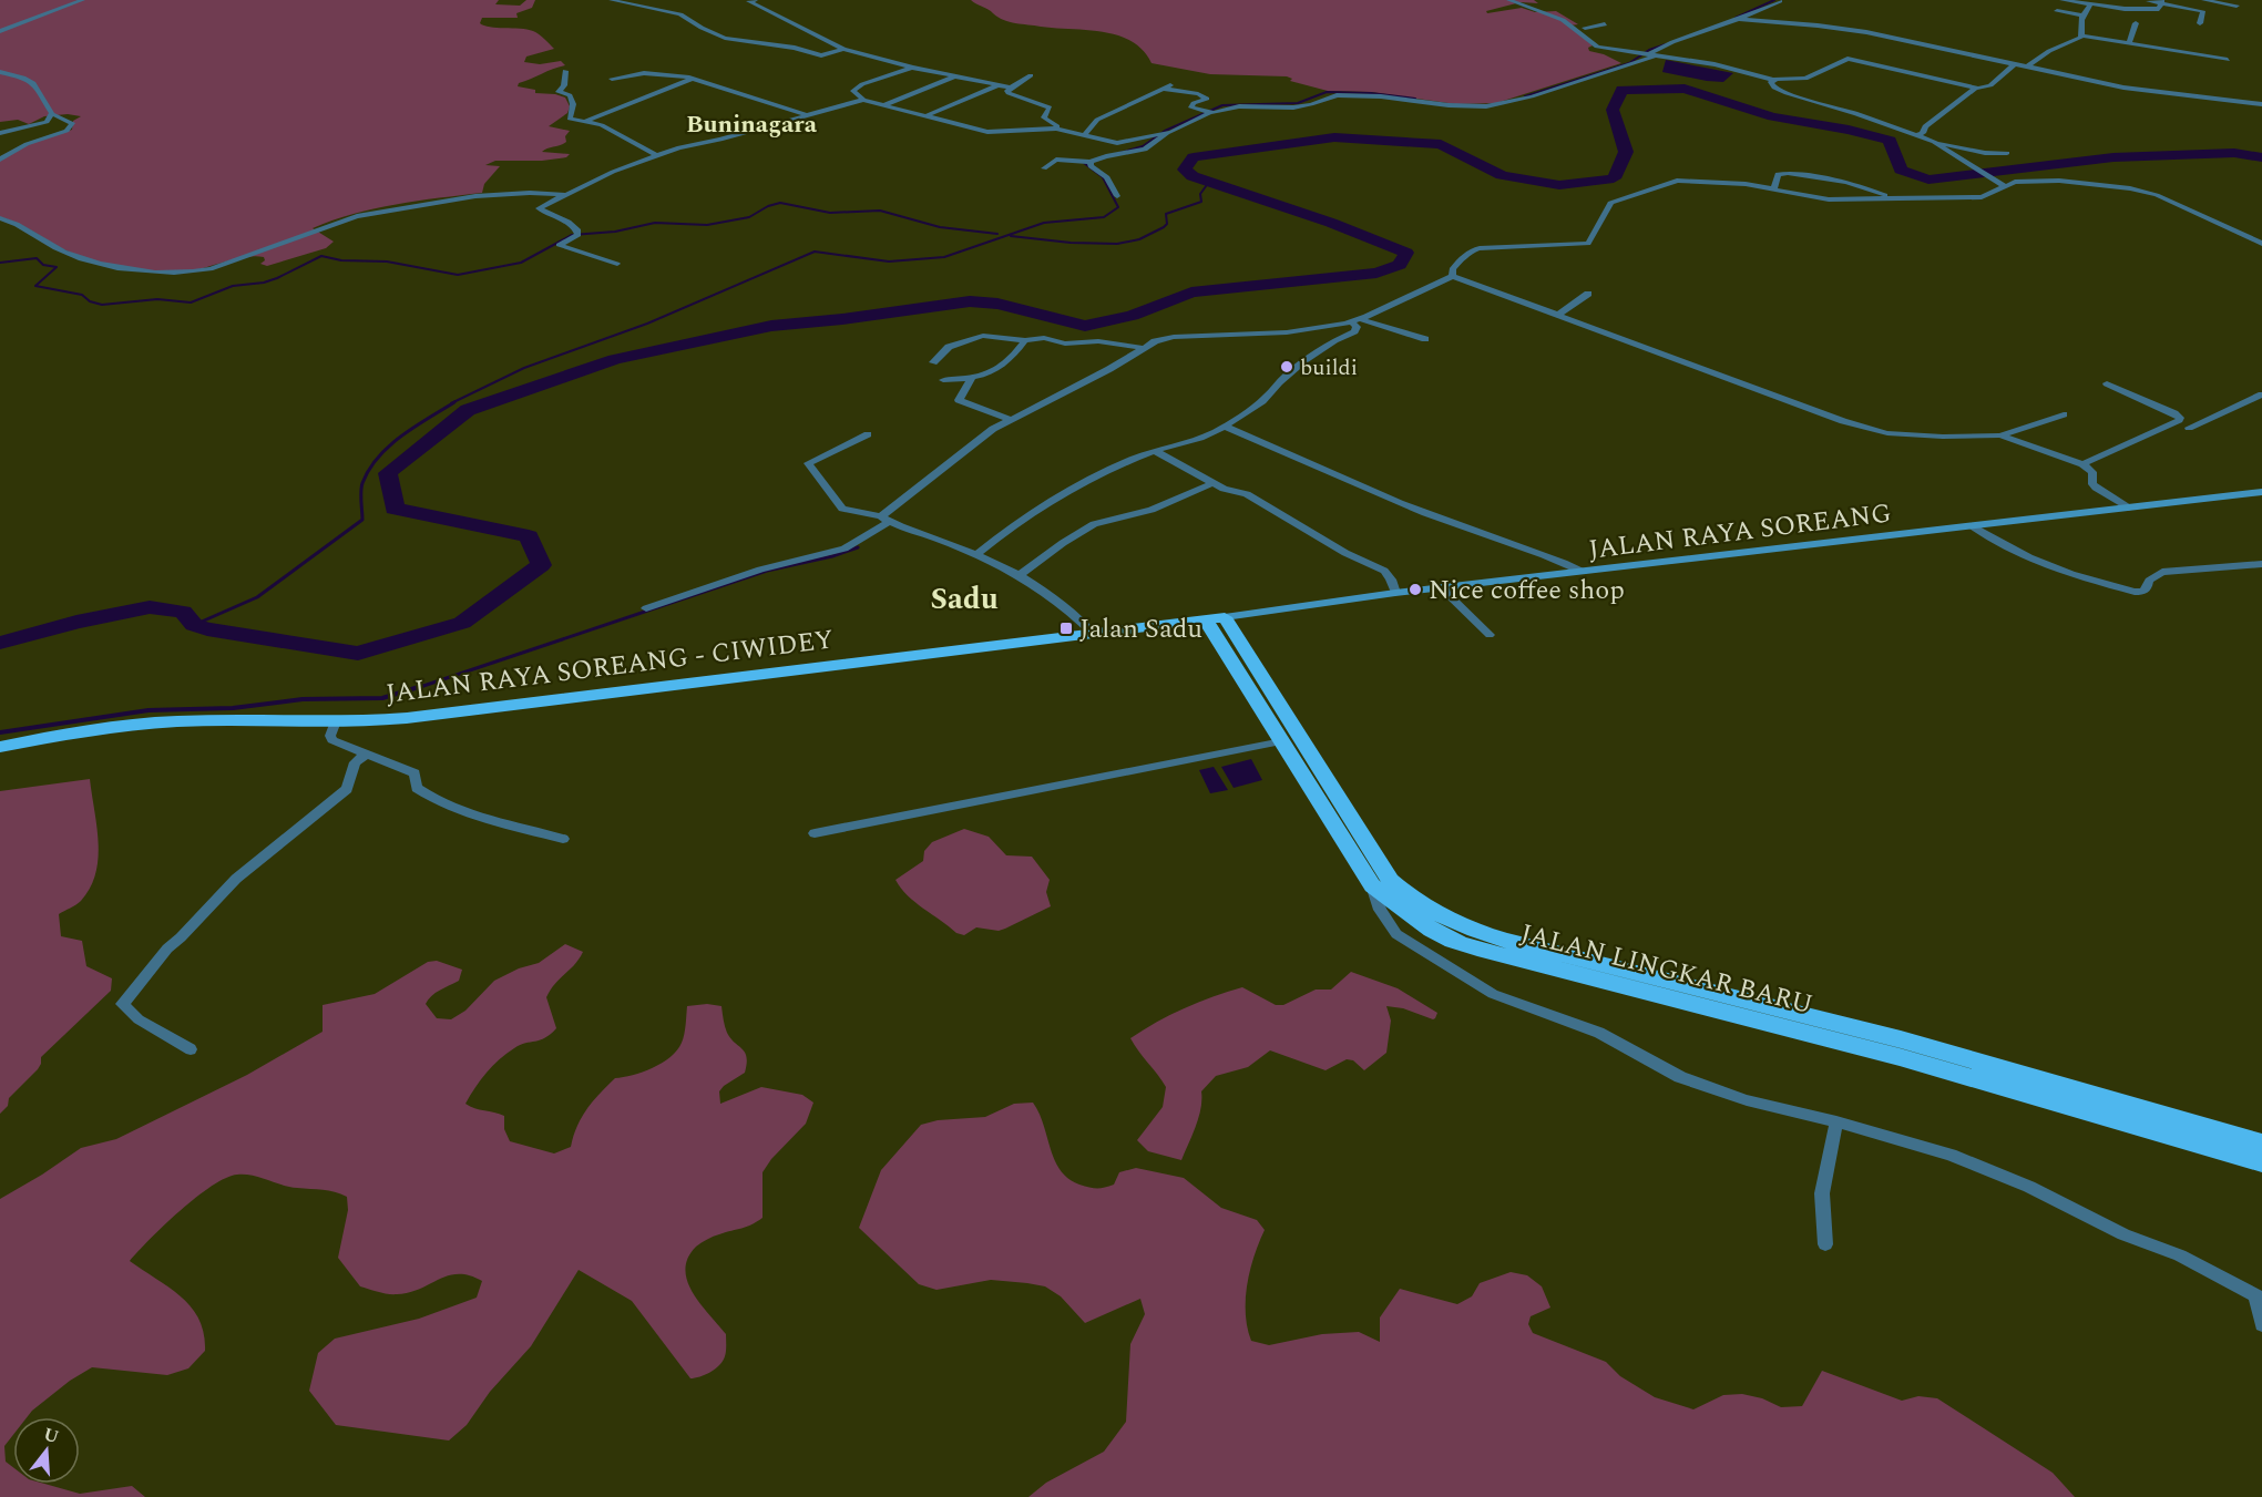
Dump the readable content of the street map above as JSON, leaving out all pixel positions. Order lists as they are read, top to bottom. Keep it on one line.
{"streets":{"highway":["JALAN RAYA SOREANG - CIWIDEY","JALAN LINGKAR BARU"],"main road":["JALAN RAYA SOREANG"]},"crossings":[["JALAN RAYA SOREANG","JALAN RAYA SOREANG - CIWIDEY"],["JALAN RAYA SOREANG","JALAN LINGKAR BARU"],["JALAN RAYA SOREANG - CIWIDEY","JALAN LINGKAR BARU"]],"districts":["Buninagara","Sadu"],"places":{"other":["buildi","Nice coffee shop"],"transit":["Jalan Sadu"]},"north":"top"}
